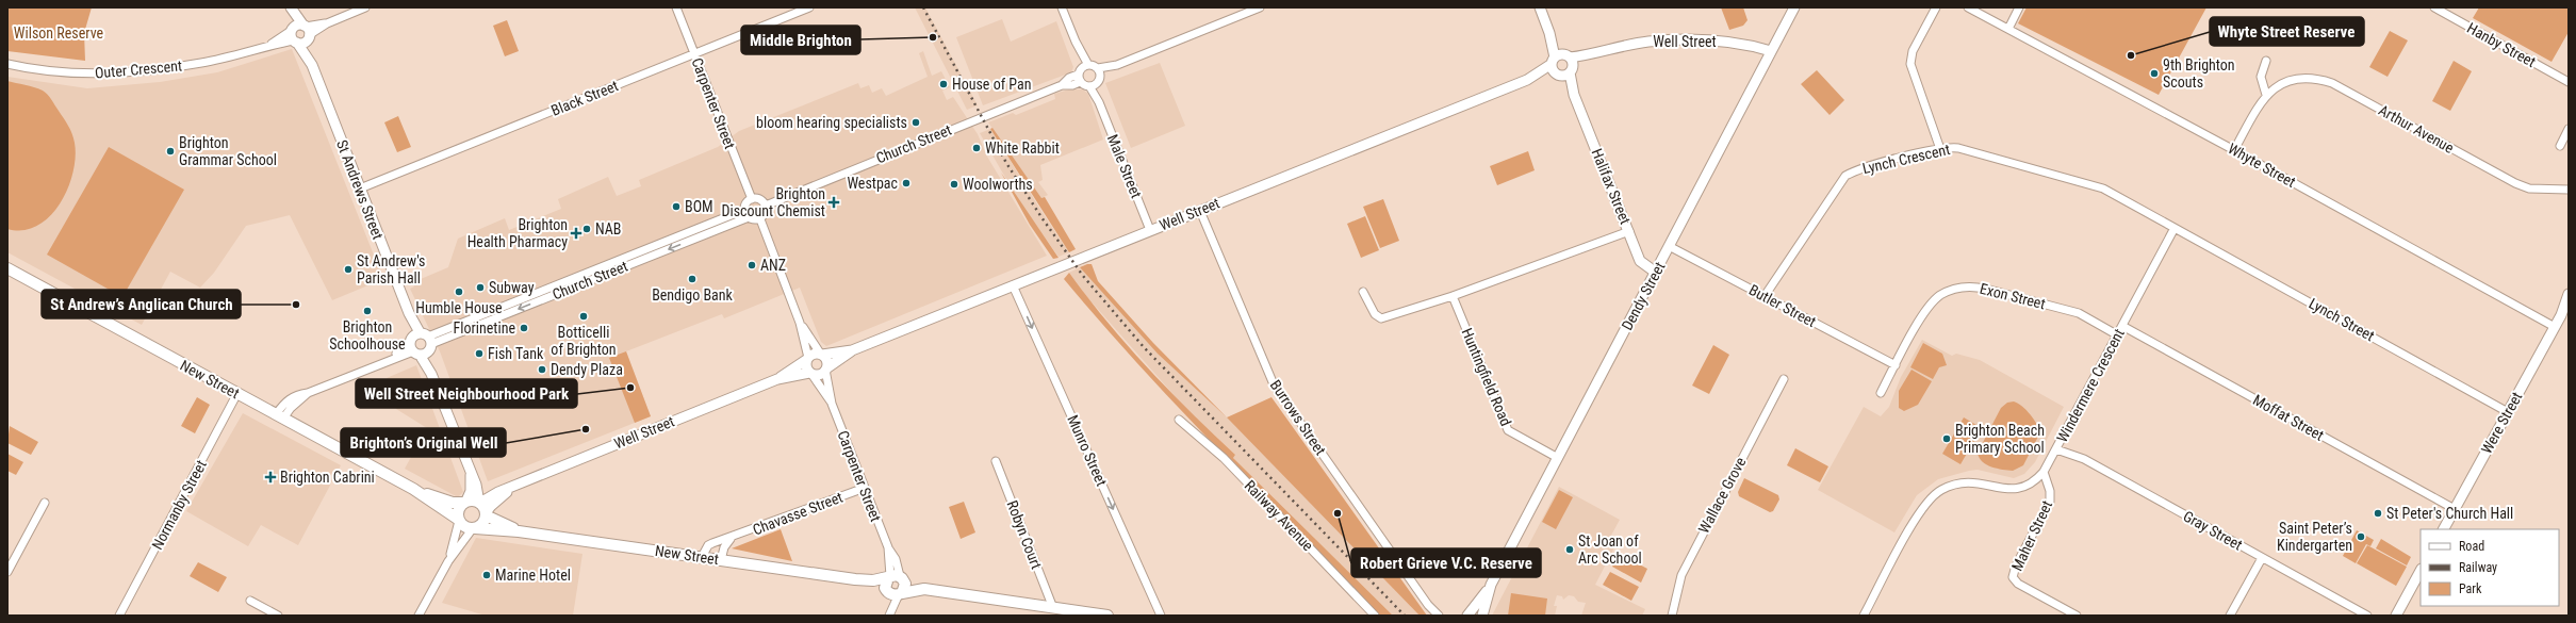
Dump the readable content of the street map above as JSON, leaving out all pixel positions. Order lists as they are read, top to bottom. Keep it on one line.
{"streets":{"main road":["New Street"],"street":["Well Street","Hanby Street","Outer Crescent","Black Street","Carpenter Street","Arthur Avenue","Church Street","Lynch Crescent","Whyte Street","Male Street","Halifax Street","St Andrews Street","Dendy Street","Exon Street","Butler Street","Lynch Street","Huntingfield Road","Windermere Crescent","Burrows Street","Moffat Street","Were Street","Munro Street","Wallace Grove","Normanby Street","Chavasse Street","Railway Avenue","Gray Street","Robyn Court","Maher Street"]},"crossings":[["Well Street","Carpenter Street"],["Well Street","Male Street"],["Well Street","Halifax Street"],["Well Street","St Andrews Street"],["Well Street","Dendy Street"],["Well Street","New Street"],["Well Street","Burrows Street"],["Well Street","Munro Street"],["Outer Crescent","St Andrews Street"],["Black Street","Carpenter Street"],["Black Street","St Andrews Street"],["Carpenter Street","Church Street"],["Carpenter Street","New Street"],["Carpenter Street","Chavasse Street"],["Arthur Avenue","Whyte Street"],["Church Street","St Andrews Street"],["Church Street","New Street"],["Lynch Crescent","Butler Street"],["Lynch Crescent","Lynch Street"],["Lynch Crescent","Windermere Crescent"],["Whyte Street","Were Street"],["Halifax Street","Dendy Street"],["St Andrews Street","New Street"],["Dendy Street","Butler Street"],["Dendy Street","Huntingfield Road"],["Exon Street","Butler Street"],["Exon Street","Windermere Crescent"],["Lynch Street","Windermere Crescent"],["Lynch Street","Were Street"],["New Street","Normanby Street"],["New Street","Chavasse Street"],["New Street","Robyn Court"],["Windermere Crescent","Moffat Street"],["Windermere Crescent","Gray Street"],["Windermere Crescent","Maher Street"],["Moffat Street","Were Street"]],"one_way":["Munro Street"],"parks":["Wilson Reserve"],"places":{"other":["Middle Brighton","Whyte Street Reserve","9th Brighton Scouts","House of Pan","bloom hearing specialists","White Rabbit","Brighton Grammar School","Westpac","Woolworths","BOM","NAB","ANZ","St Andrew's Parish Hall","Bendigo Bank","Subway","Humble House","St Andrew’s Anglican Church","Brighton Schoolhouse","Botticelli of Brighton","Florinetine","Fish Tank","Dendy Plaza","Well Street Neighbourhood Park","Brighton’s Original Well","Brighton Beach Primary School","Robert Grieve V.C. Reserve","St Peter's Church Hall","Saint Peter’s Kindergarten","St Joan of Arc School","Marine Hotel"],"health":["Brighton Discount Chemist","Brighton Health Pharmacy","Brighton Cabrini"]},"legend":["Road","Railway","Park"]}
